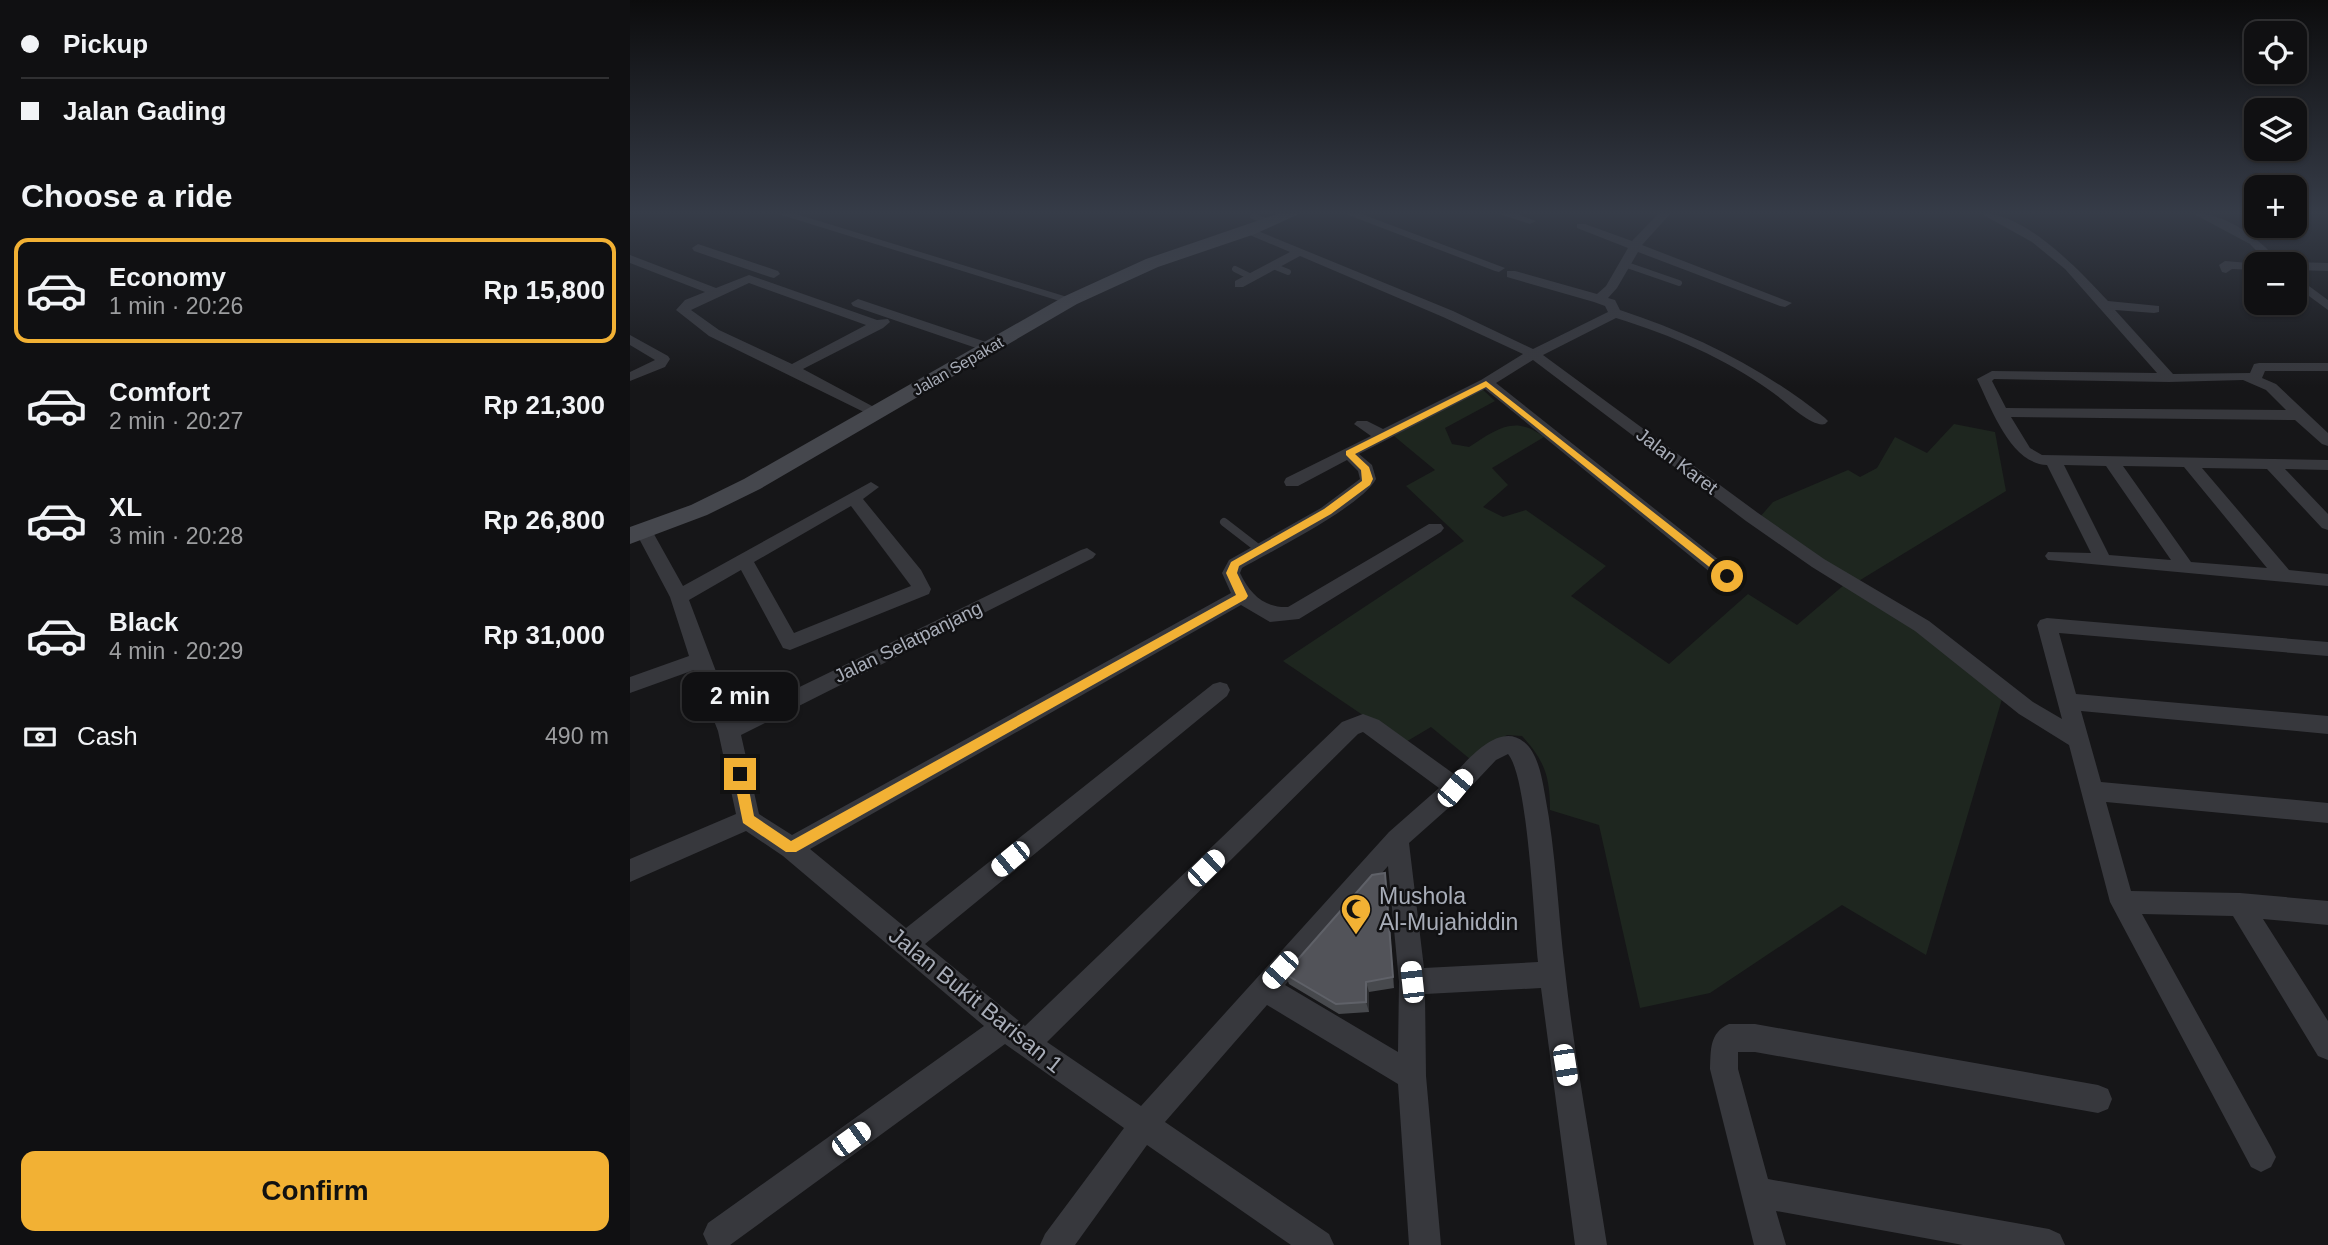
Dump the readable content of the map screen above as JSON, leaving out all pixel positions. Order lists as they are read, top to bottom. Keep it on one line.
{"streets":{"main road":["Jalan Sepakat"],"street":["Jalan Karet","Jalan Selatpanjang","Jalan Bukit Barisan 1"]},"places":{"mosque":["Mushola Al-Mujahiddin"]},"page":{"banner":["Pickup","Jalan Gading"],"map_buttons":["+","−"],"heading":"Choose a ride","list":[{"name":"Economy","note":"1 min · 20:26","value":"Rp 15,800"},{"name":"Comfort","note":"2 min · 20:27","value":"Rp 21,300"},{"name":"XL","note":"3 min · 20:28","value":"Rp 26,800"},{"name":"Black","note":"4 min · 20:29","value":"Rp 31,000"}],"bubble":"2 min","pay":["Cash","490 m"],"buttons":"Confirm"}}
